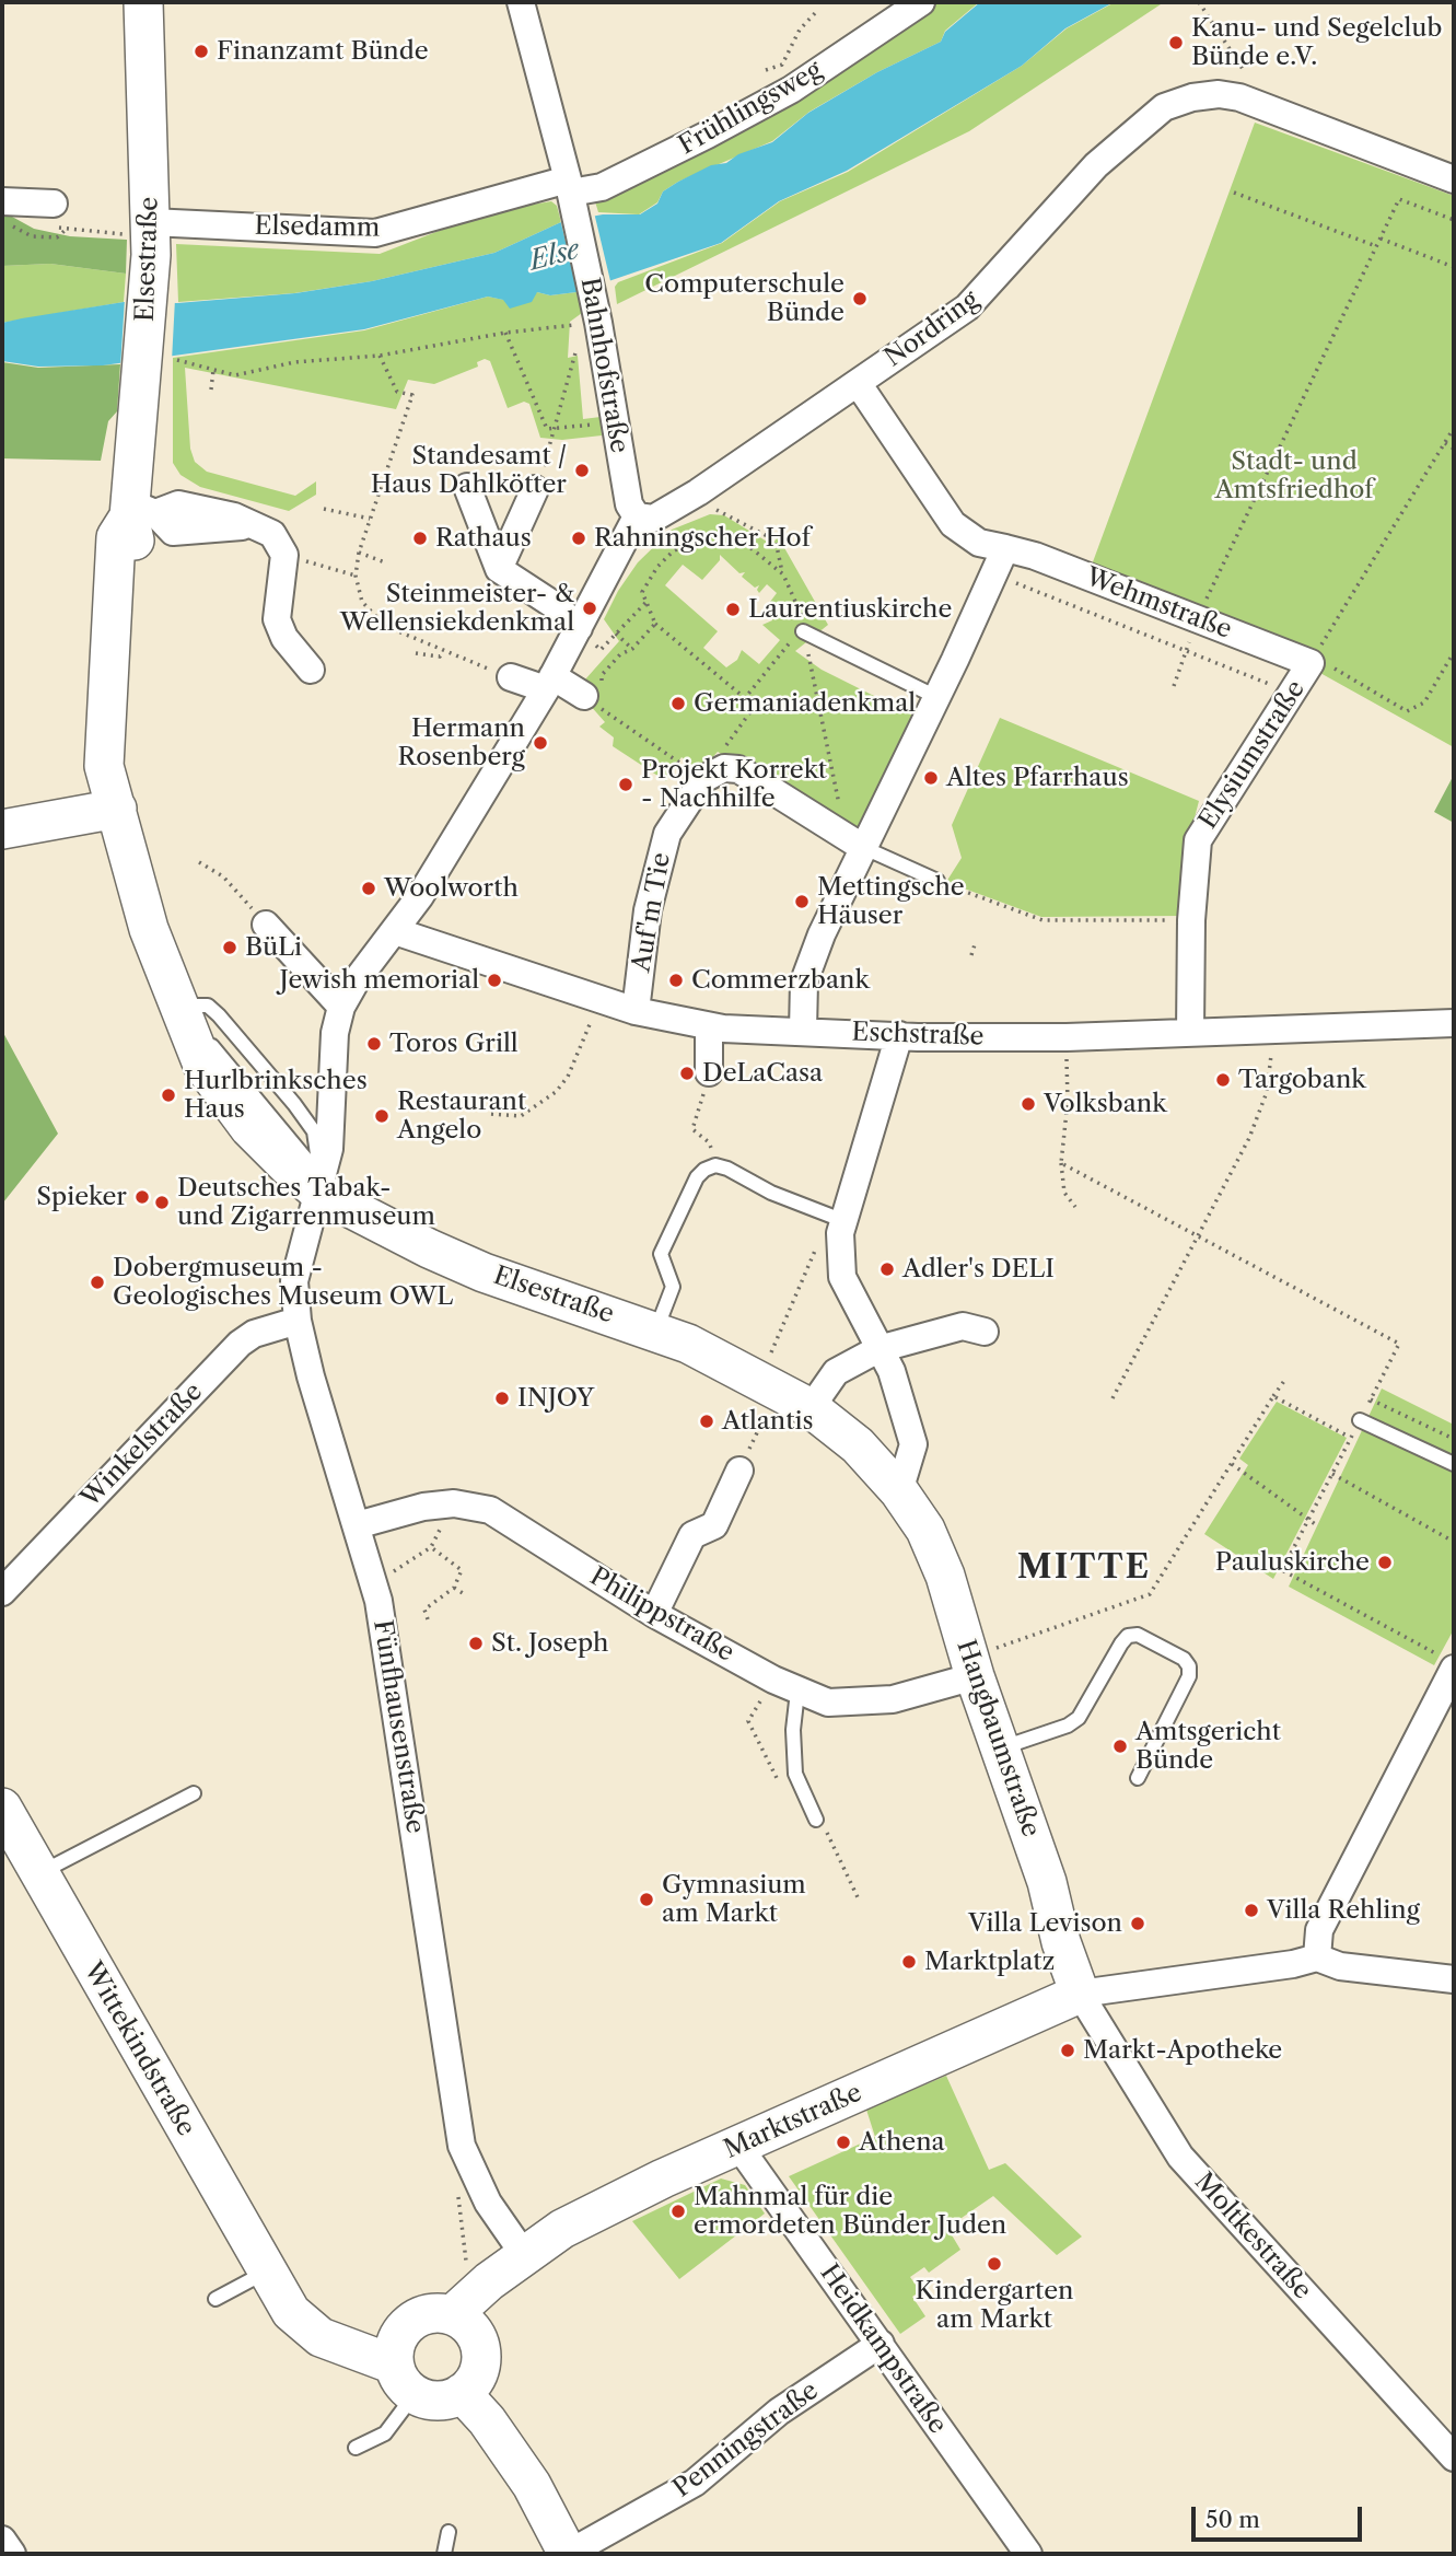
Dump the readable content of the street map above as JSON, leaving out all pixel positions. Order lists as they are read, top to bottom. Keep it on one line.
{"streets":{"street":["Frühlingsweg","Elsedamm","Elsestraße","Nordring","Bahnhofstraße","Wehmstraße","Elysiumstraße","Auf'm Tie","Eschstraße","Winkelstraße","Philippstraße","Fünfhausenstraße","Hangbaumstraße","Wittekindstraße","Marktstraße","Moltkestraße","Heidkampstraße","Penningstraße"]},"crossings":[["Frühlingsweg","Elsedamm"],["Frühlingsweg","Bahnhofstraße"],["Elsedamm","Elsestraße"],["Elsedamm","Bahnhofstraße"],["Elsestraße","Fünfhausenstraße"],["Elsestraße","Hangbaumstraße"],["Nordring","Bahnhofstraße"],["Nordring","Wehmstraße"],["Wehmstraße","Elysiumstraße"],["Elysiumstraße","Eschstraße"],["Auf'm Tie","Eschstraße"],["Winkelstraße","Fünfhausenstraße"],["Philippstraße","Fünfhausenstraße"],["Philippstraße","Hangbaumstraße"],["Fünfhausenstraße","Marktstraße"],["Hangbaumstraße","Marktstraße"],["Hangbaumstraße","Moltkestraße"],["Wittekindstraße","Marktstraße"],["Marktstraße","Moltkestraße"],["Marktstraße","Heidkampstraße"],["Heidkampstraße","Penningstraße"]],"districts":["MITTE"],"water":["Else"],"parks":["Stadt- und Amtsfriedhof"],"places":["Kanu- und Segelclub Bünde e.V.","Finanzamt Bünde","Computerschule Bünde","Standesamt / Haus Dahlkötter","Rathaus","Rahningscher Hof","Steinmeister- & Wellensiekdenkmal","Laurentiuskirche","Germaniadenkmal","Hermann Rosenberg","Altes Pfarrhaus","Projekt Korrekt - Nachhilfe","Woolworth","Mettingsche Häuser","BüLi","Jewish memorial","Commerzbank","Toros Grill","DeLaCasa","Targobank","Hurlbrinksches Haus","Volksbank","Restaurant Angelo","Spieker","Deutsches Tabak- und Zigarrenmuseum","Adler's DELI","Dobergmuseum - Geologisches Museum OWL","INJOY","Atlantis","Pauluskirche","St. Joseph","Amtsgericht Bünde","Gymnasium am Markt","Villa Rehling","Villa Levison","Marktplatz","Markt-Apotheke","Athena","Mahnmal für die ermordeten Bünder Juden","Kindergarten am Markt"],"scale_bar":"50 m"}
